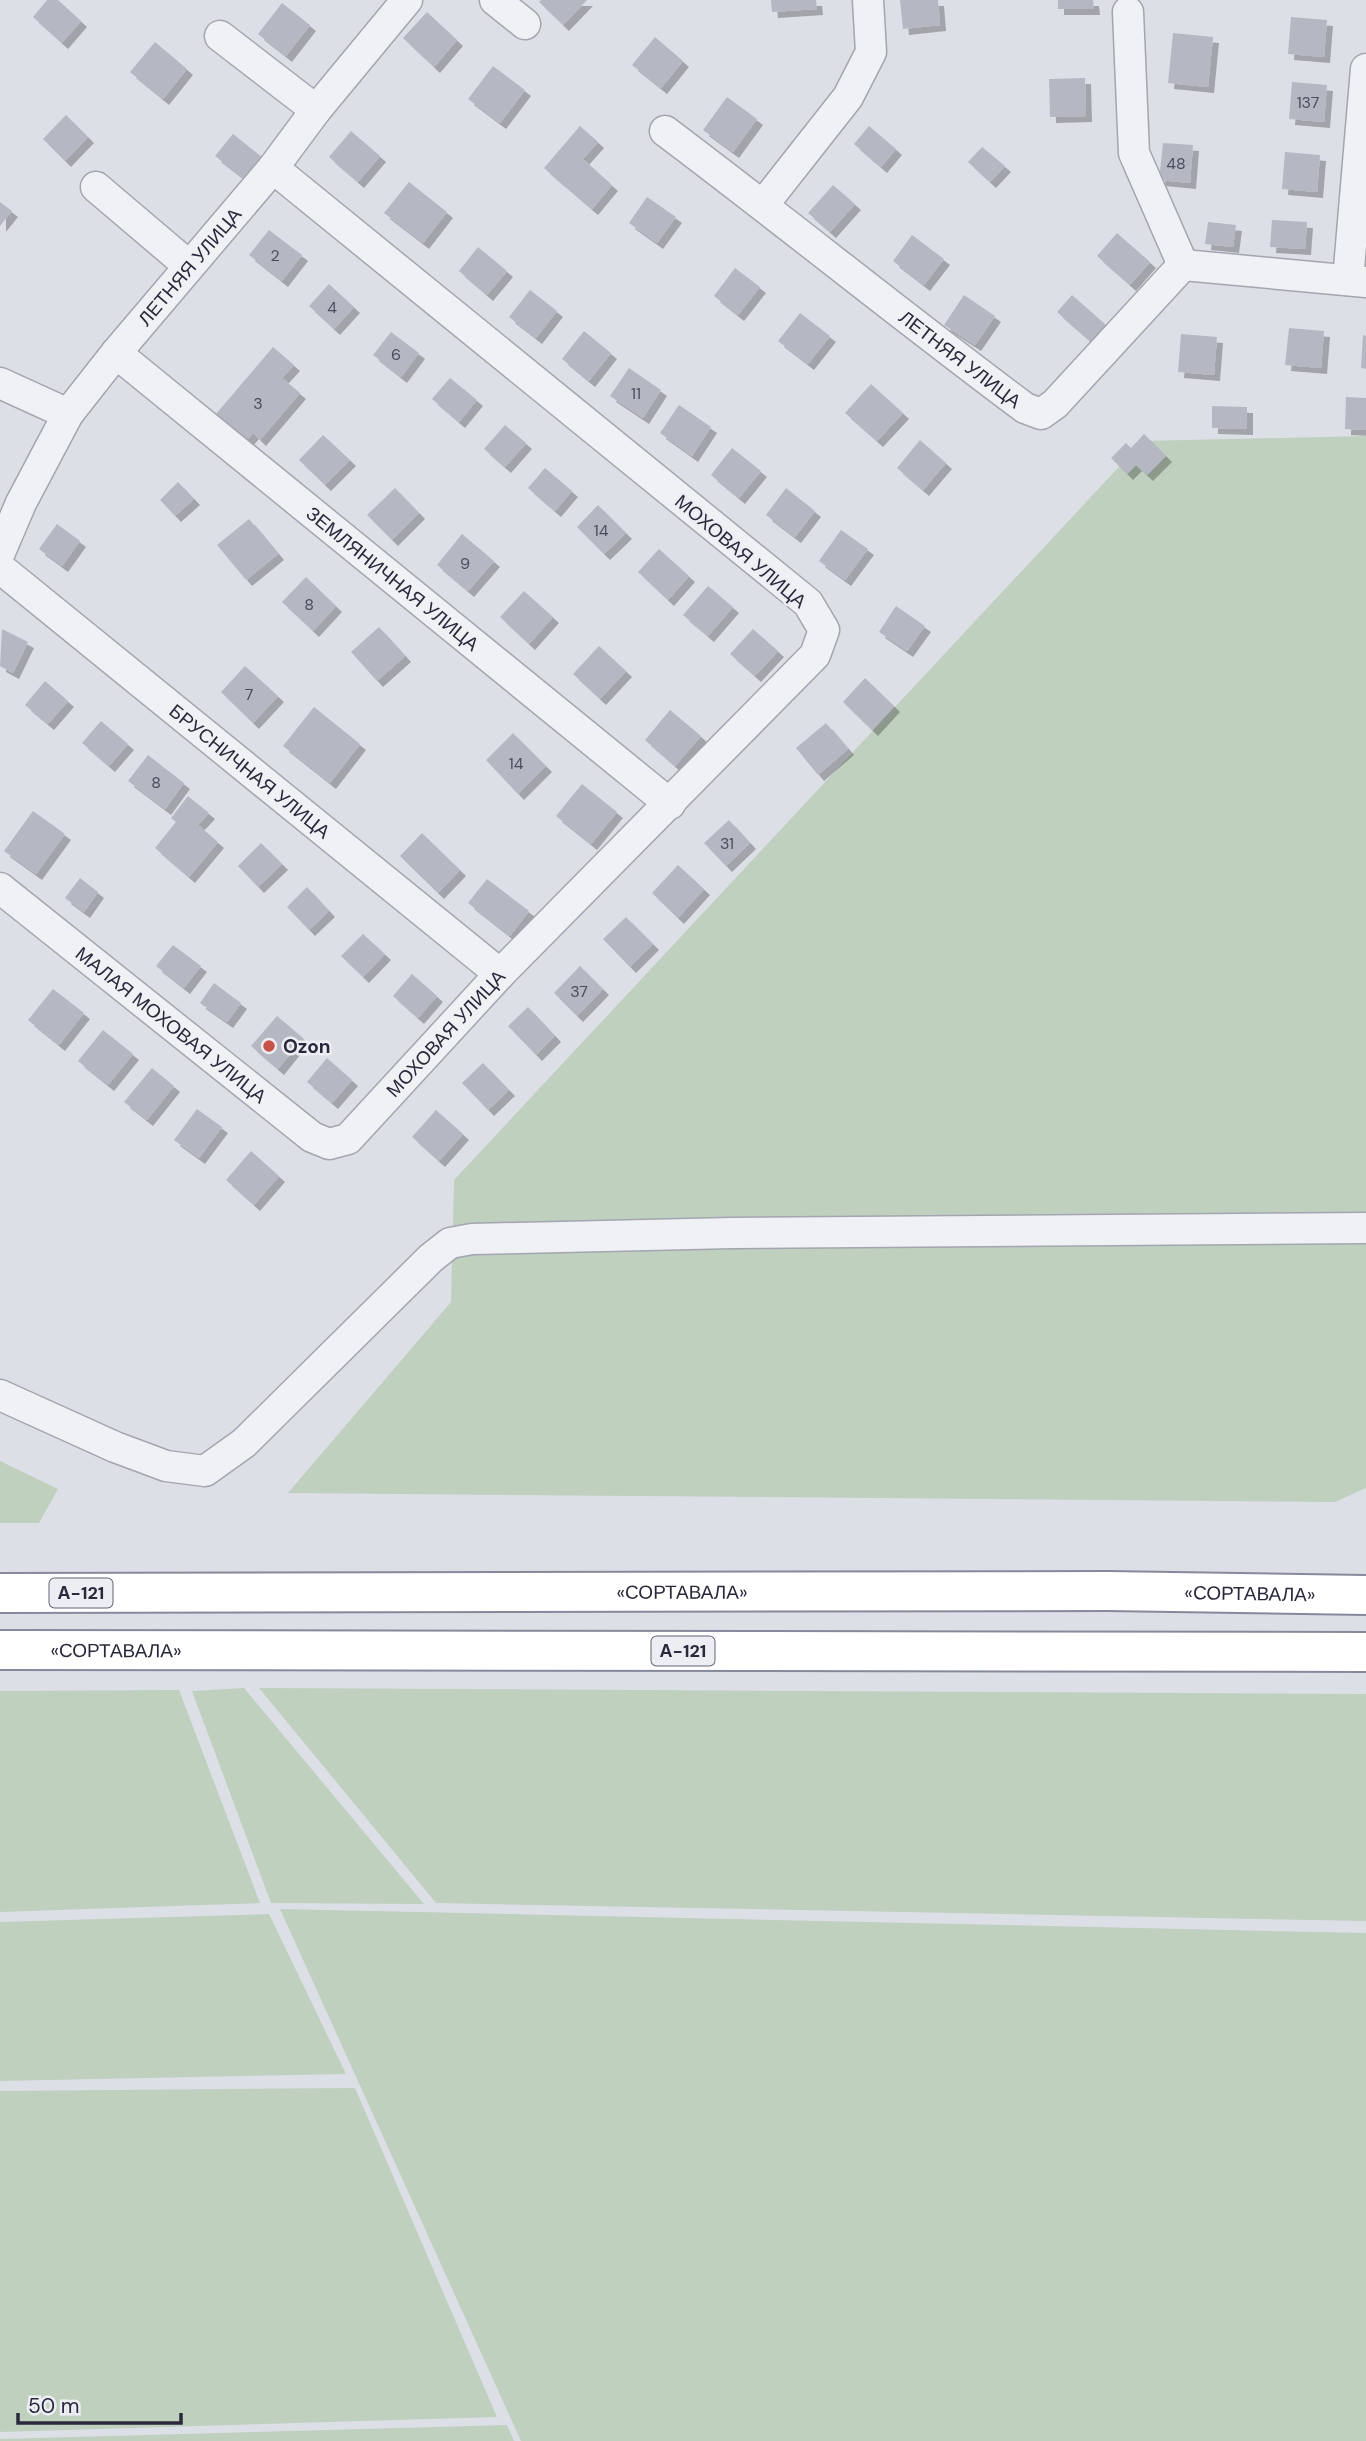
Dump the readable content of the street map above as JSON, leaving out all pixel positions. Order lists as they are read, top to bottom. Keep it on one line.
{"streets":{"highway":["«СОРТАВАЛА»","А-121"],"street":["ЛЕТНЯЯ УЛИЦА","МОХОВАЯ УЛИЦА","ЗЕМЛЯНИЧНАЯ УЛИЦА","БРУСНИЧНАЯ УЛИЦА","МАЛАЯ МОХОВАЯ УЛИЦА"]},"crossings":[["ЛЕТНЯЯ УЛИЦА","МОХОВАЯ УЛИЦА"],["ЛЕТНЯЯ УЛИЦА","ЗЕМЛЯНИЧНАЯ УЛИЦА"],["МОХОВАЯ УЛИЦА","ЗЕМЛЯНИЧНАЯ УЛИЦА"],["МОХОВАЯ УЛИЦА","БРУСНИЧНАЯ УЛИЦА"],["МОХОВАЯ УЛИЦА","МАЛАЯ МОХОВАЯ УЛИЦА"]],"places":["Ozon"],"house_numbers":["137","48","2","4","6","11","3","14","9","8","7","14","8","31","37"],"scale_bar":"50 m"}
